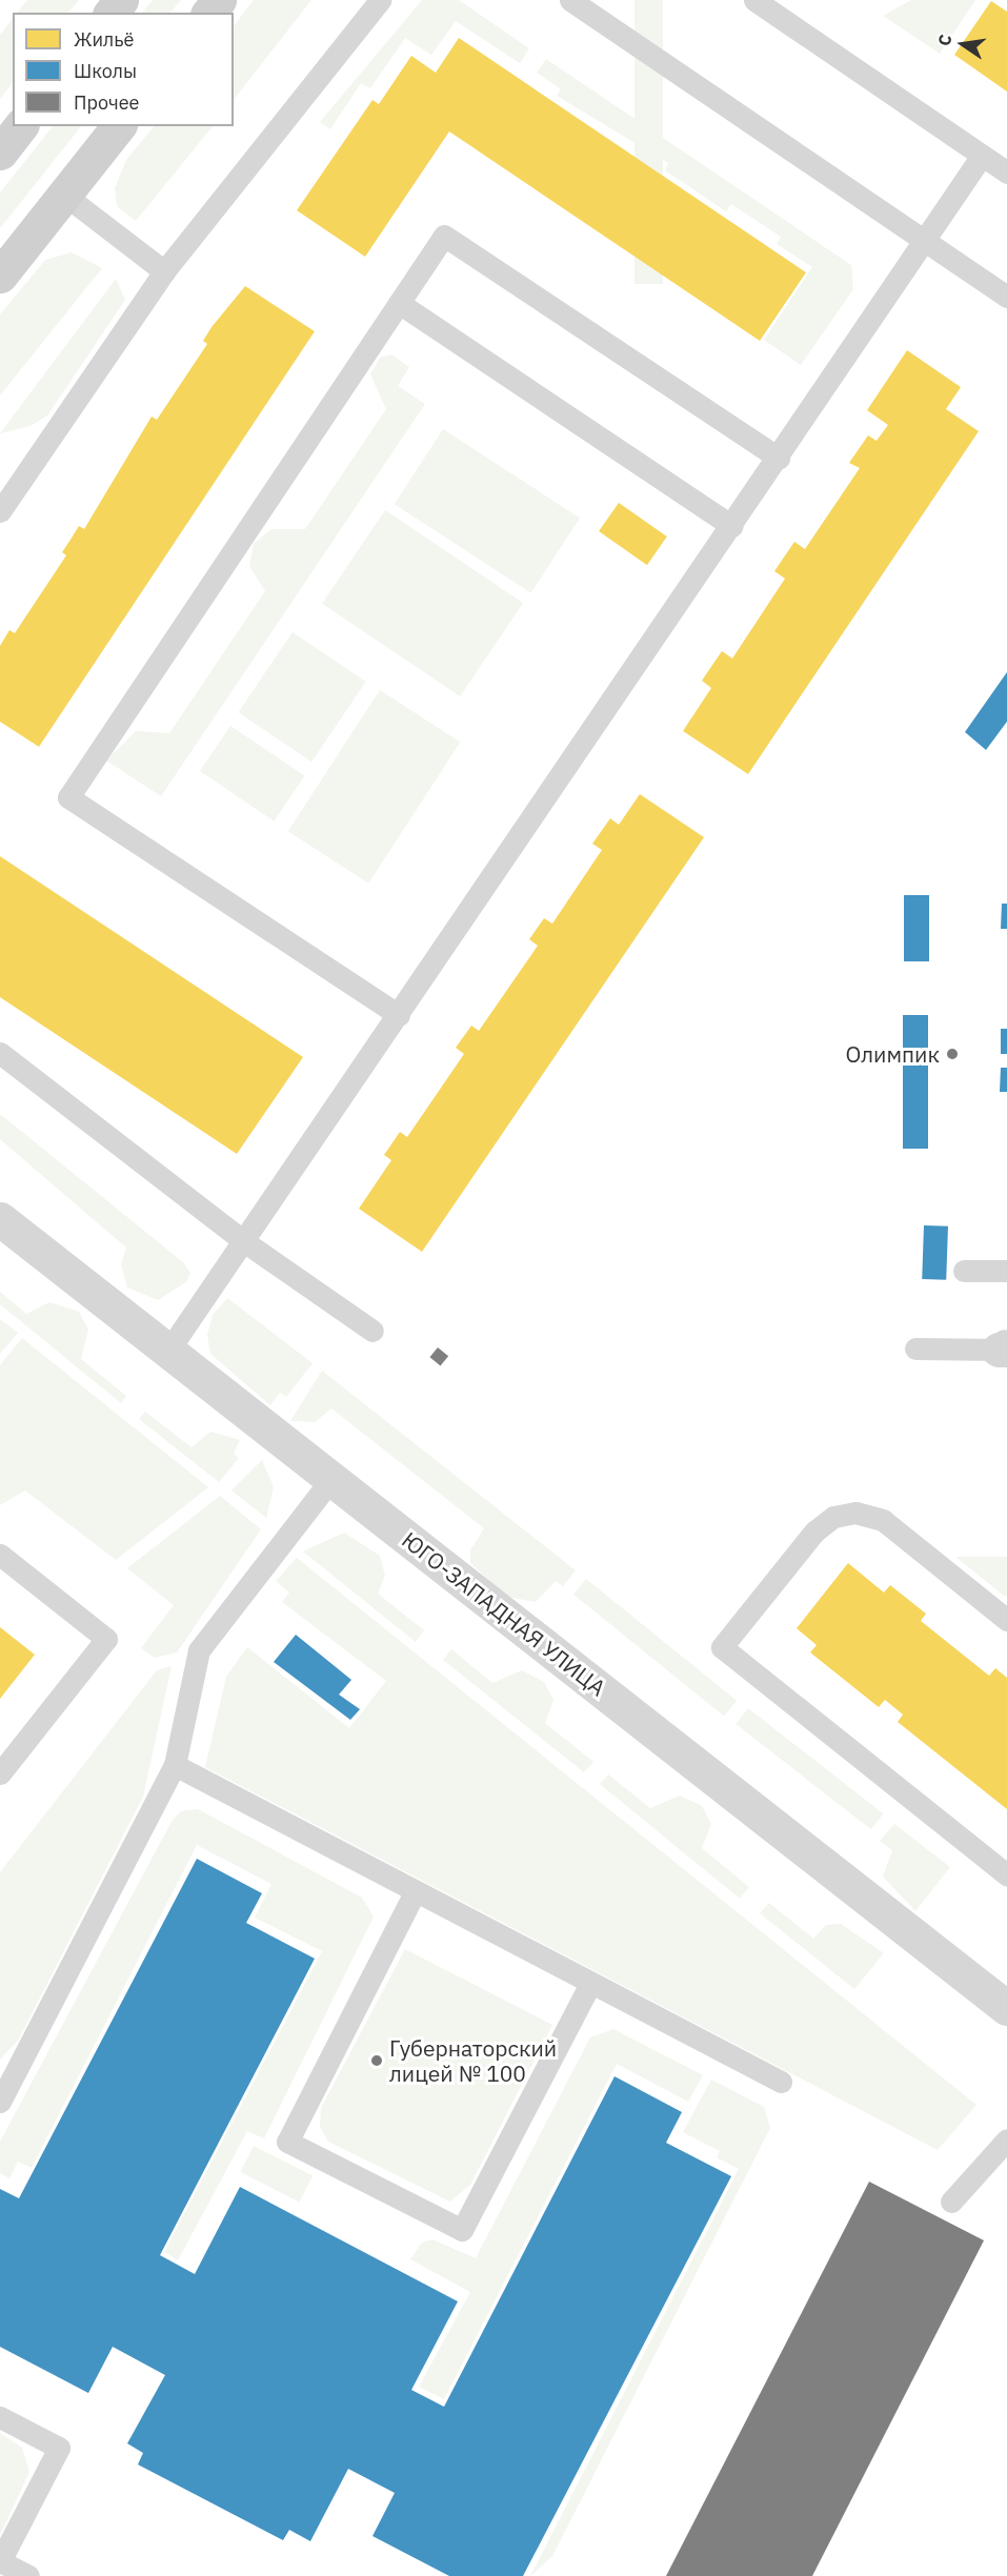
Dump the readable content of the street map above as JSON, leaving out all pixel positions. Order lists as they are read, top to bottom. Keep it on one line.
{"streets":{"street":["ЮГО-ЗАПАДНАЯ УЛИЦА"]},"places":["Олимпик","Губернаторский лицей № 100"],"legend":["Жильё","Школы","Прочее"],"north":"left"}
